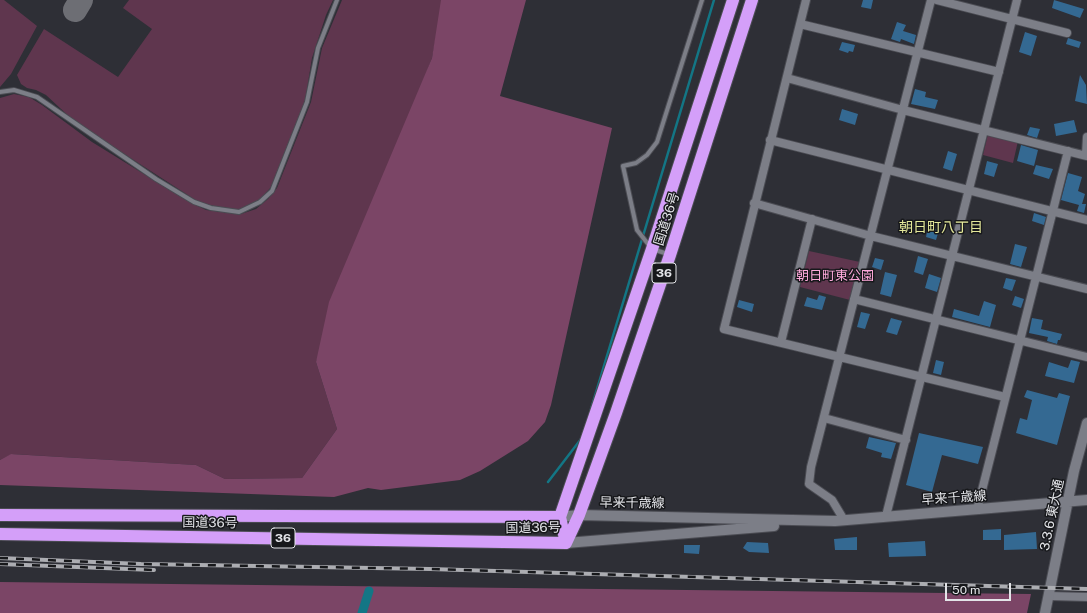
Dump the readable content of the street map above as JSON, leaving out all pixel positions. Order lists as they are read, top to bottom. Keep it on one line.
{"streets":{"highway":["国道36号","36"],"main road":["早来千歳線","3.3.6 東大通"]},"crossings":[["国道36号","早来千歳線"],["早来千歳線","3.3.6 東大通"]],"districts":["朝日町八丁目"],"parks":["朝日町東公園"],"scale_bar":"50 m"}
